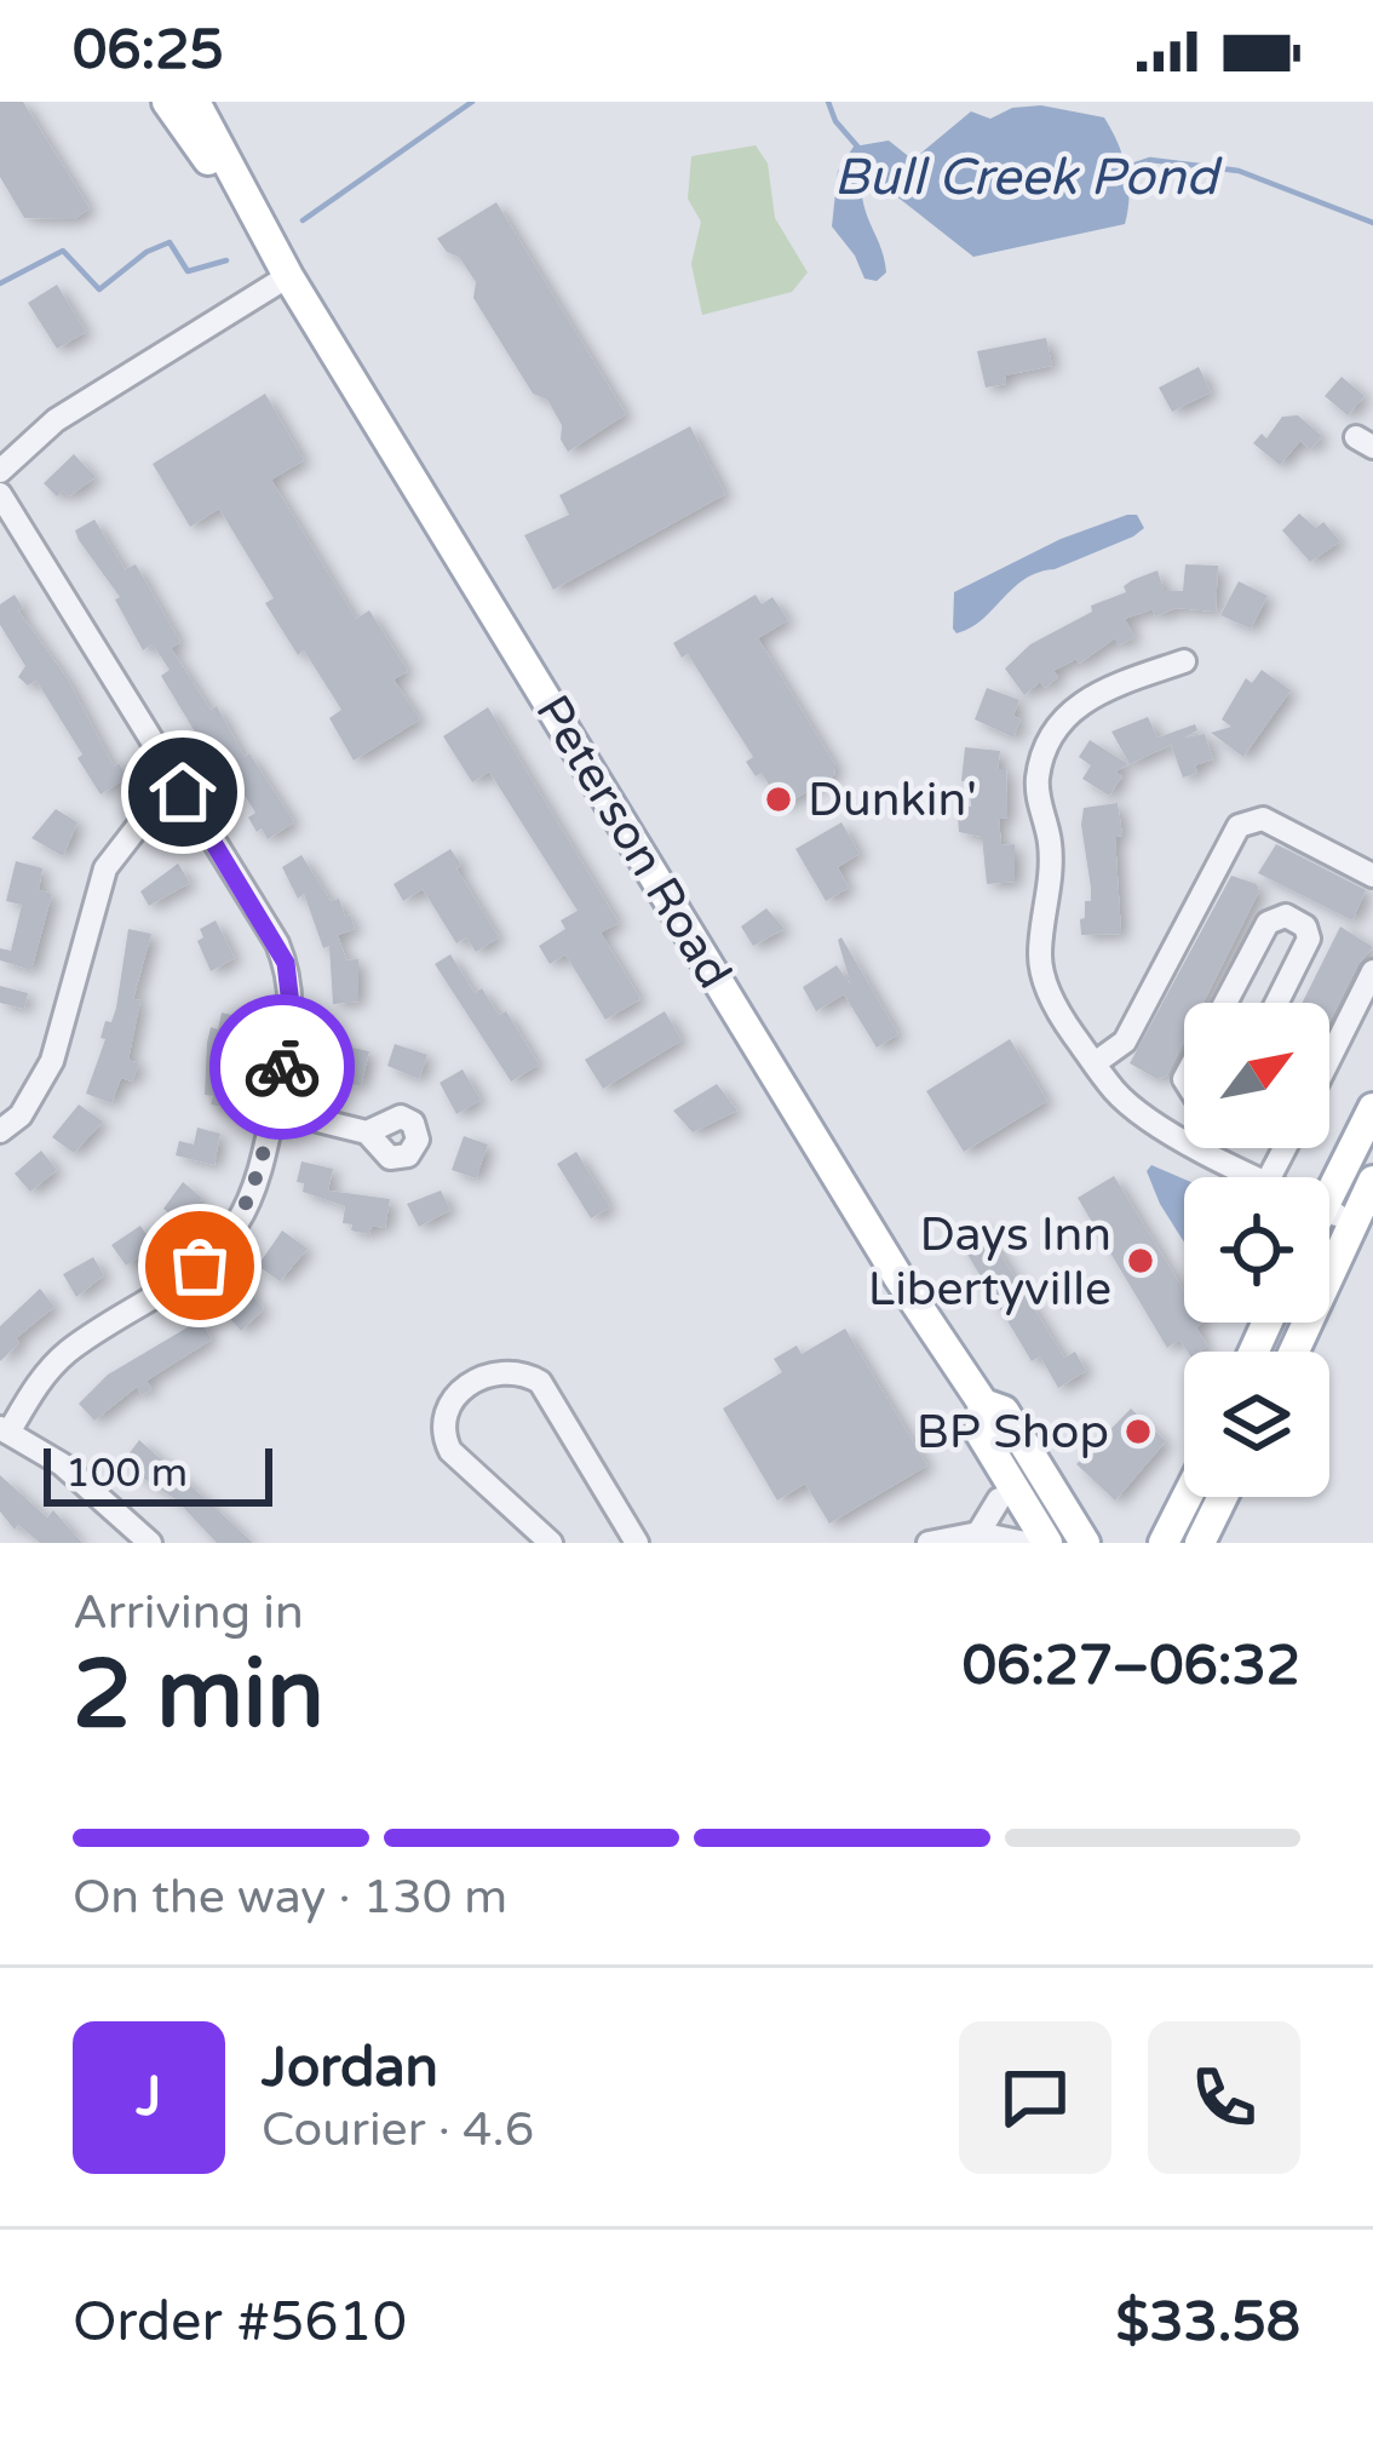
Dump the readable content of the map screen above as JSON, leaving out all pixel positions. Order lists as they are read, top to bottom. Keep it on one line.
{"streets":{"main road":["Peterson Road"]},"water":["Bull Creek Pond"],"places":["Dunkin'","Days Inn Libertyville","BP Shop"],"scale_bar":"100 m","north":"top right","page":{"status":"06:25","scale":"100 m","heading":["2 min","Arriving in","06:27–06:32"],"panel":["Jordan","Courier · 4.6","Order #5610","$33.58"],"bar":"On the way · 130 m","round":"J"}}
